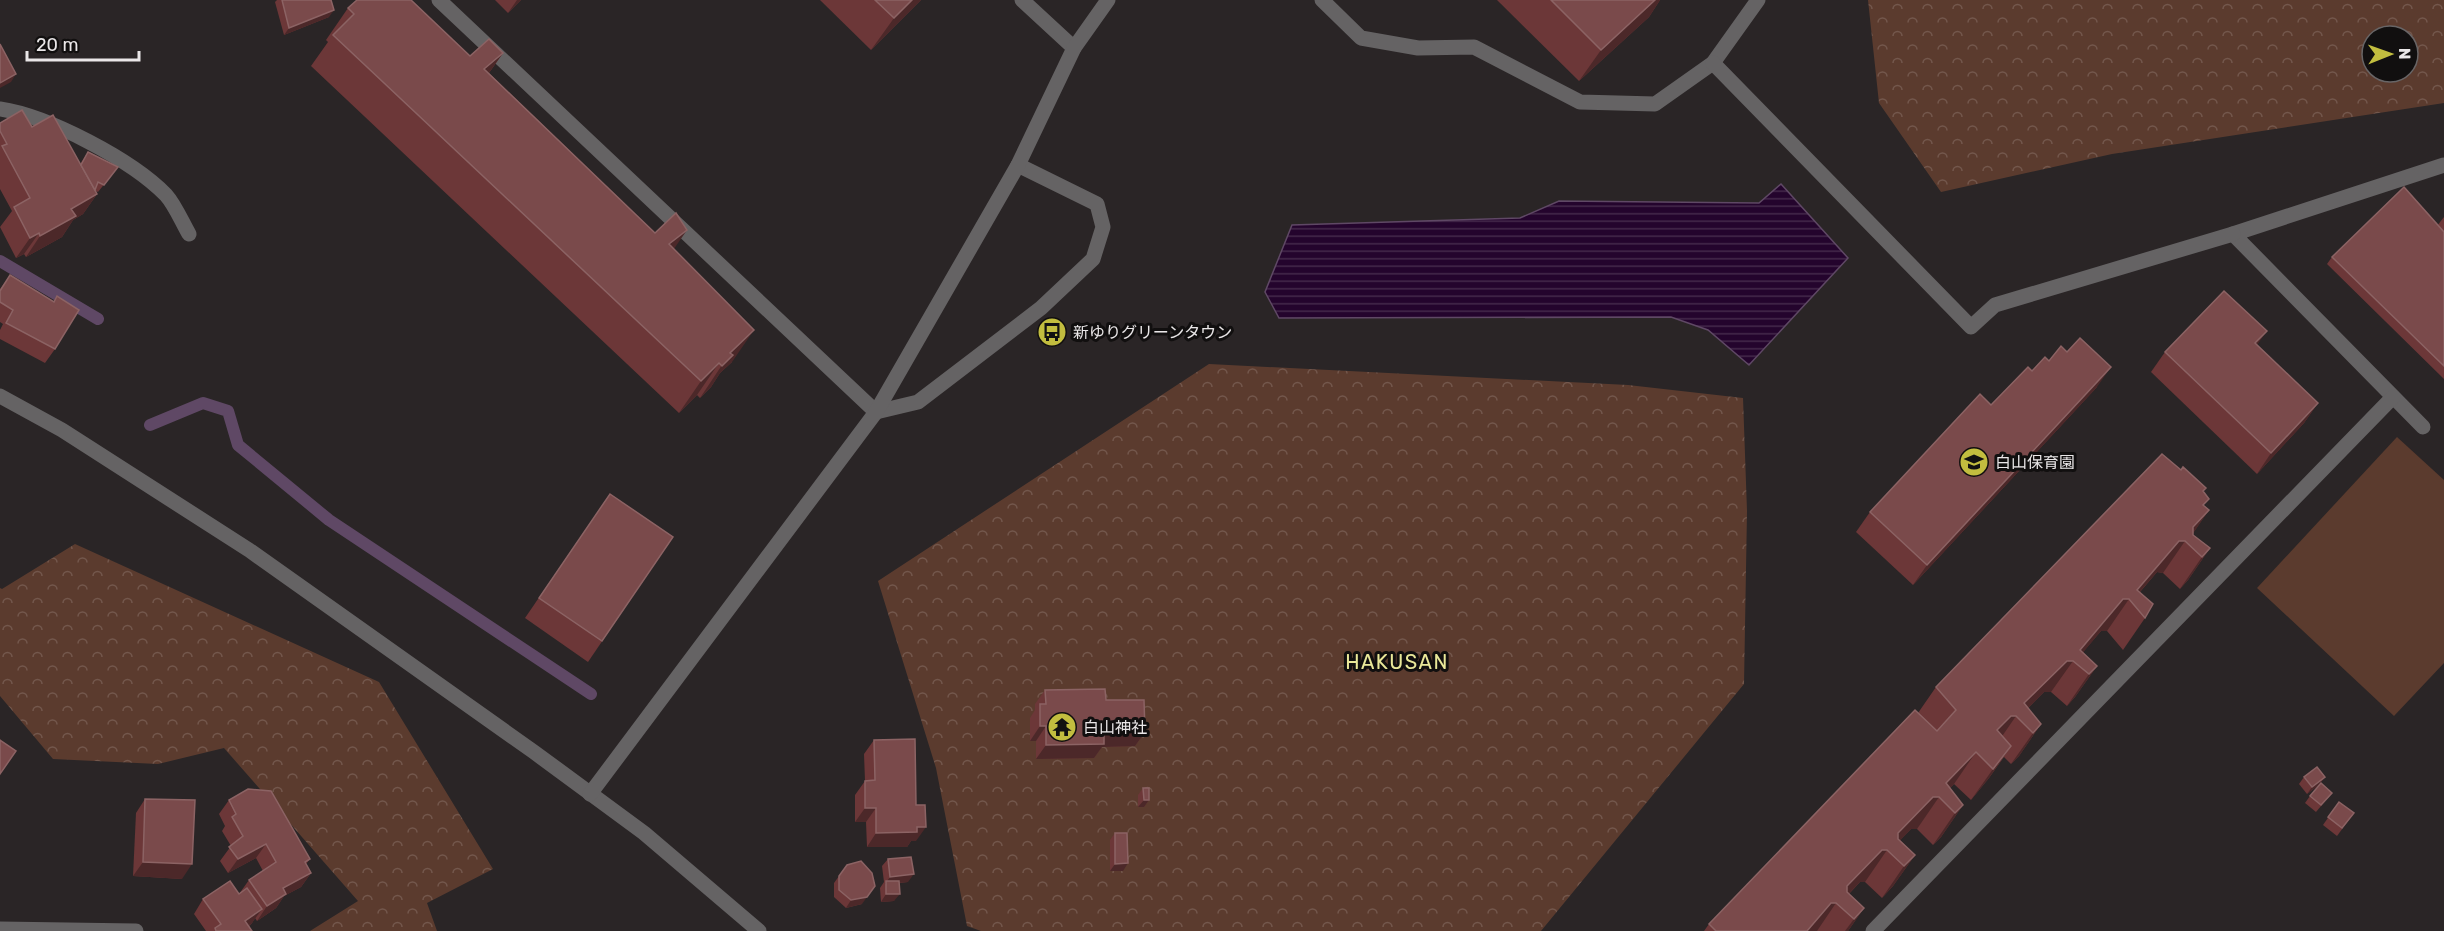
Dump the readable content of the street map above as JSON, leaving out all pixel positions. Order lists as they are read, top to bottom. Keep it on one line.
{"districts":["HAKUSAN"],"places":{"bus stop":["新ゆりグリーンタウン"],"school or university":["白山保育園"],"temple":["白山神社"]},"scale_bar":"20 m","north":"right"}
